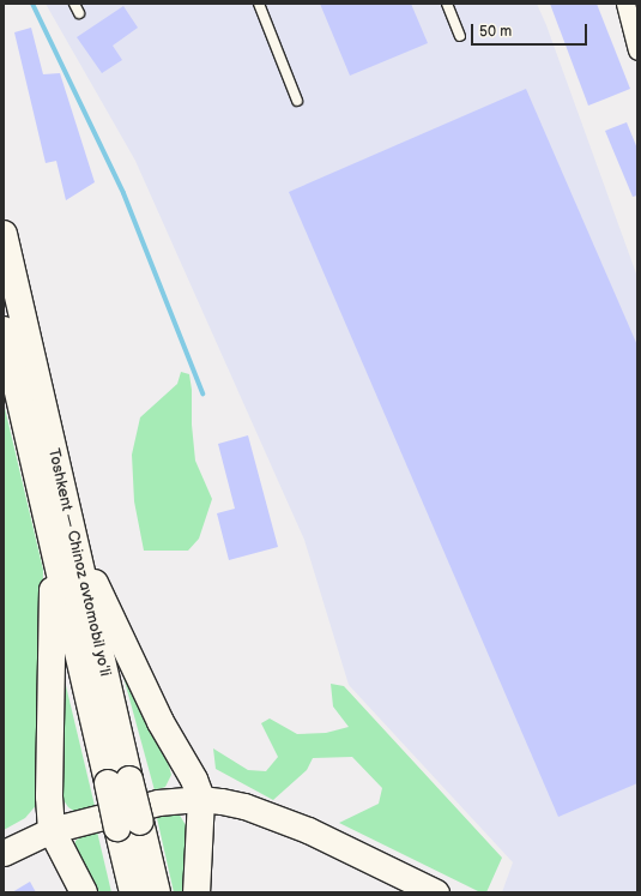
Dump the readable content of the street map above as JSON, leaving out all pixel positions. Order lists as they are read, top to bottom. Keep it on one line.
{"streets":{"highway":["Toshkent — Chinoz avtomobil yoʻli"]},"scale_bar":"50 m"}
